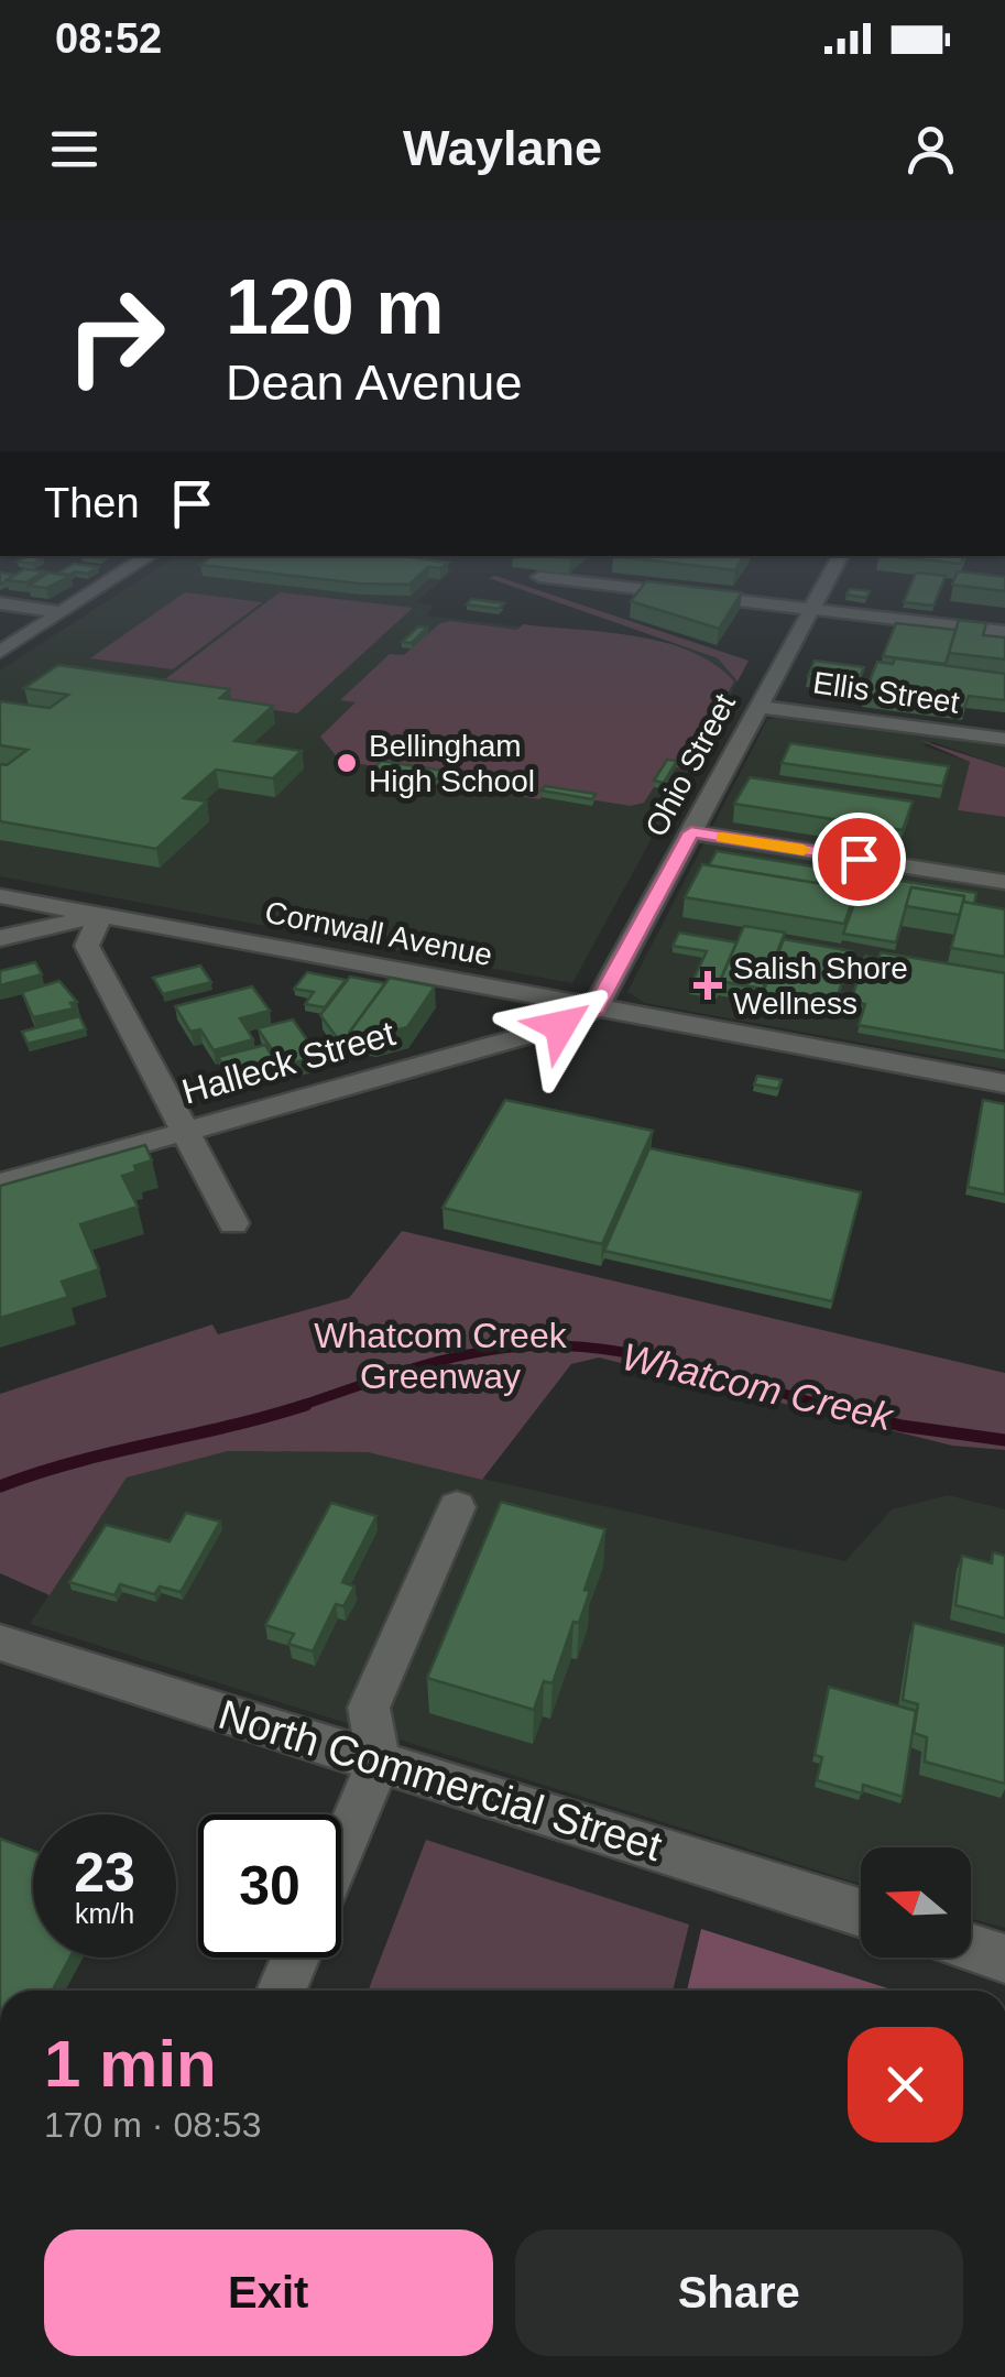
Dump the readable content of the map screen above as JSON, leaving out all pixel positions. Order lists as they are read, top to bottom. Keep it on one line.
{"streets":{"street":["Ellis Street","Ohio Street","Cornwall Avenue","Halleck Street","North Commercial Street"]},"crossings":[["Ellis Street","Ohio Street"],["Ohio Street","Cornwall Avenue"],["Ohio Street","Halleck Street"],["Cornwall Avenue","Halleck Street"]],"water":["Whatcom Creek"],"parks":["Whatcom Creek Greenway"],"places":{"other":["Bellingham High School"],"health":["Salish Shore Wellness"]},"north":"left","page":{"status":"08:52","header":"Waylane","turn":["120 m","Dean Avenue"],"then":"Then","speed":"23 km/h","limit":"30","heading":["1 min","170 m · 08:53"],"buttons":["Exit","Share"]}}
